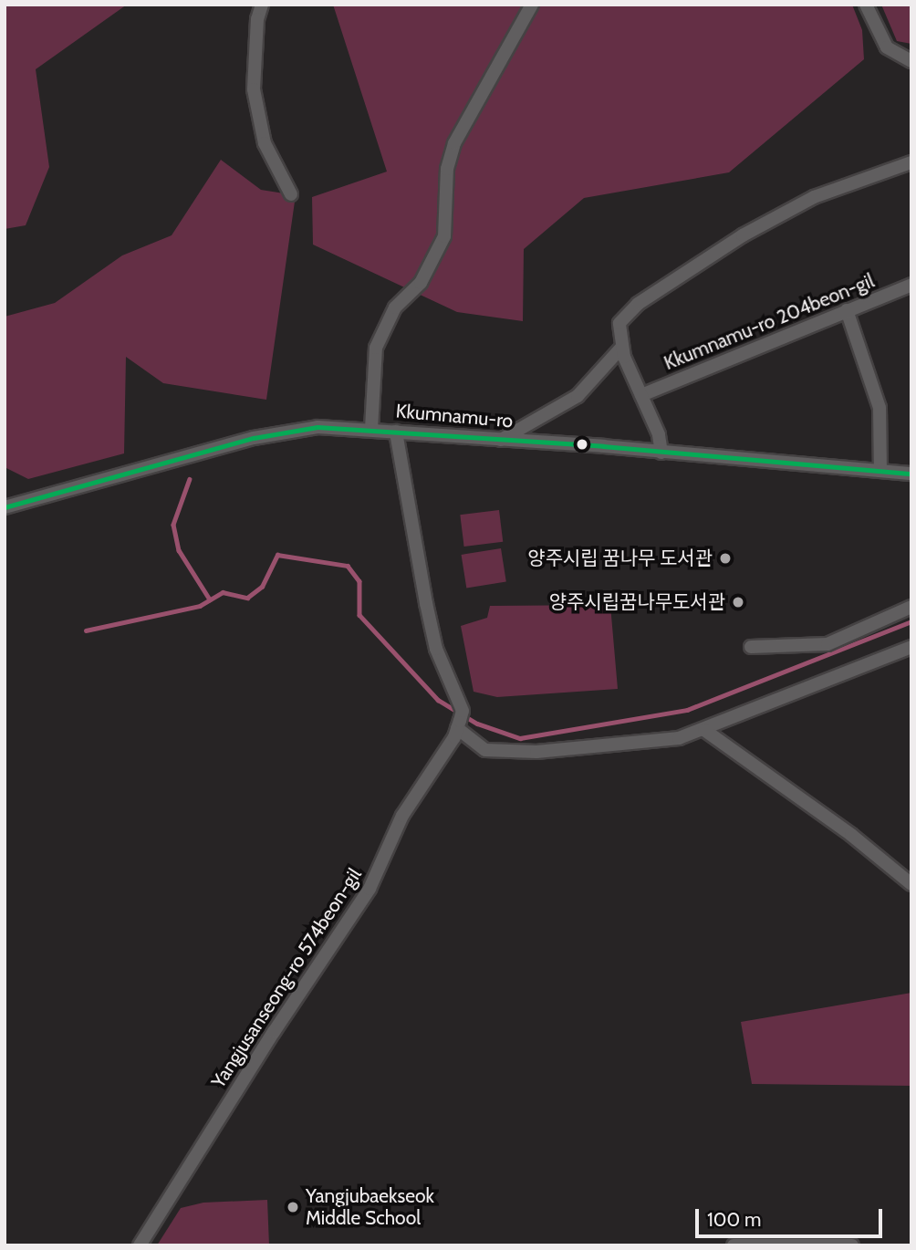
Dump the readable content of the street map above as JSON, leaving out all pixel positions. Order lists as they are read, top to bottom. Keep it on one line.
{"streets":{"street":["Kkumnamu-ro 204beon-gil","Kkumnamu-ro","Yangjusanseong-ro 574beon-gil"]},"places":["양주시립 꿈나무 도서관","양주시립꿈나무도서관","Yangjubaekseok Middle School"],"scale_bar":"100 m"}
